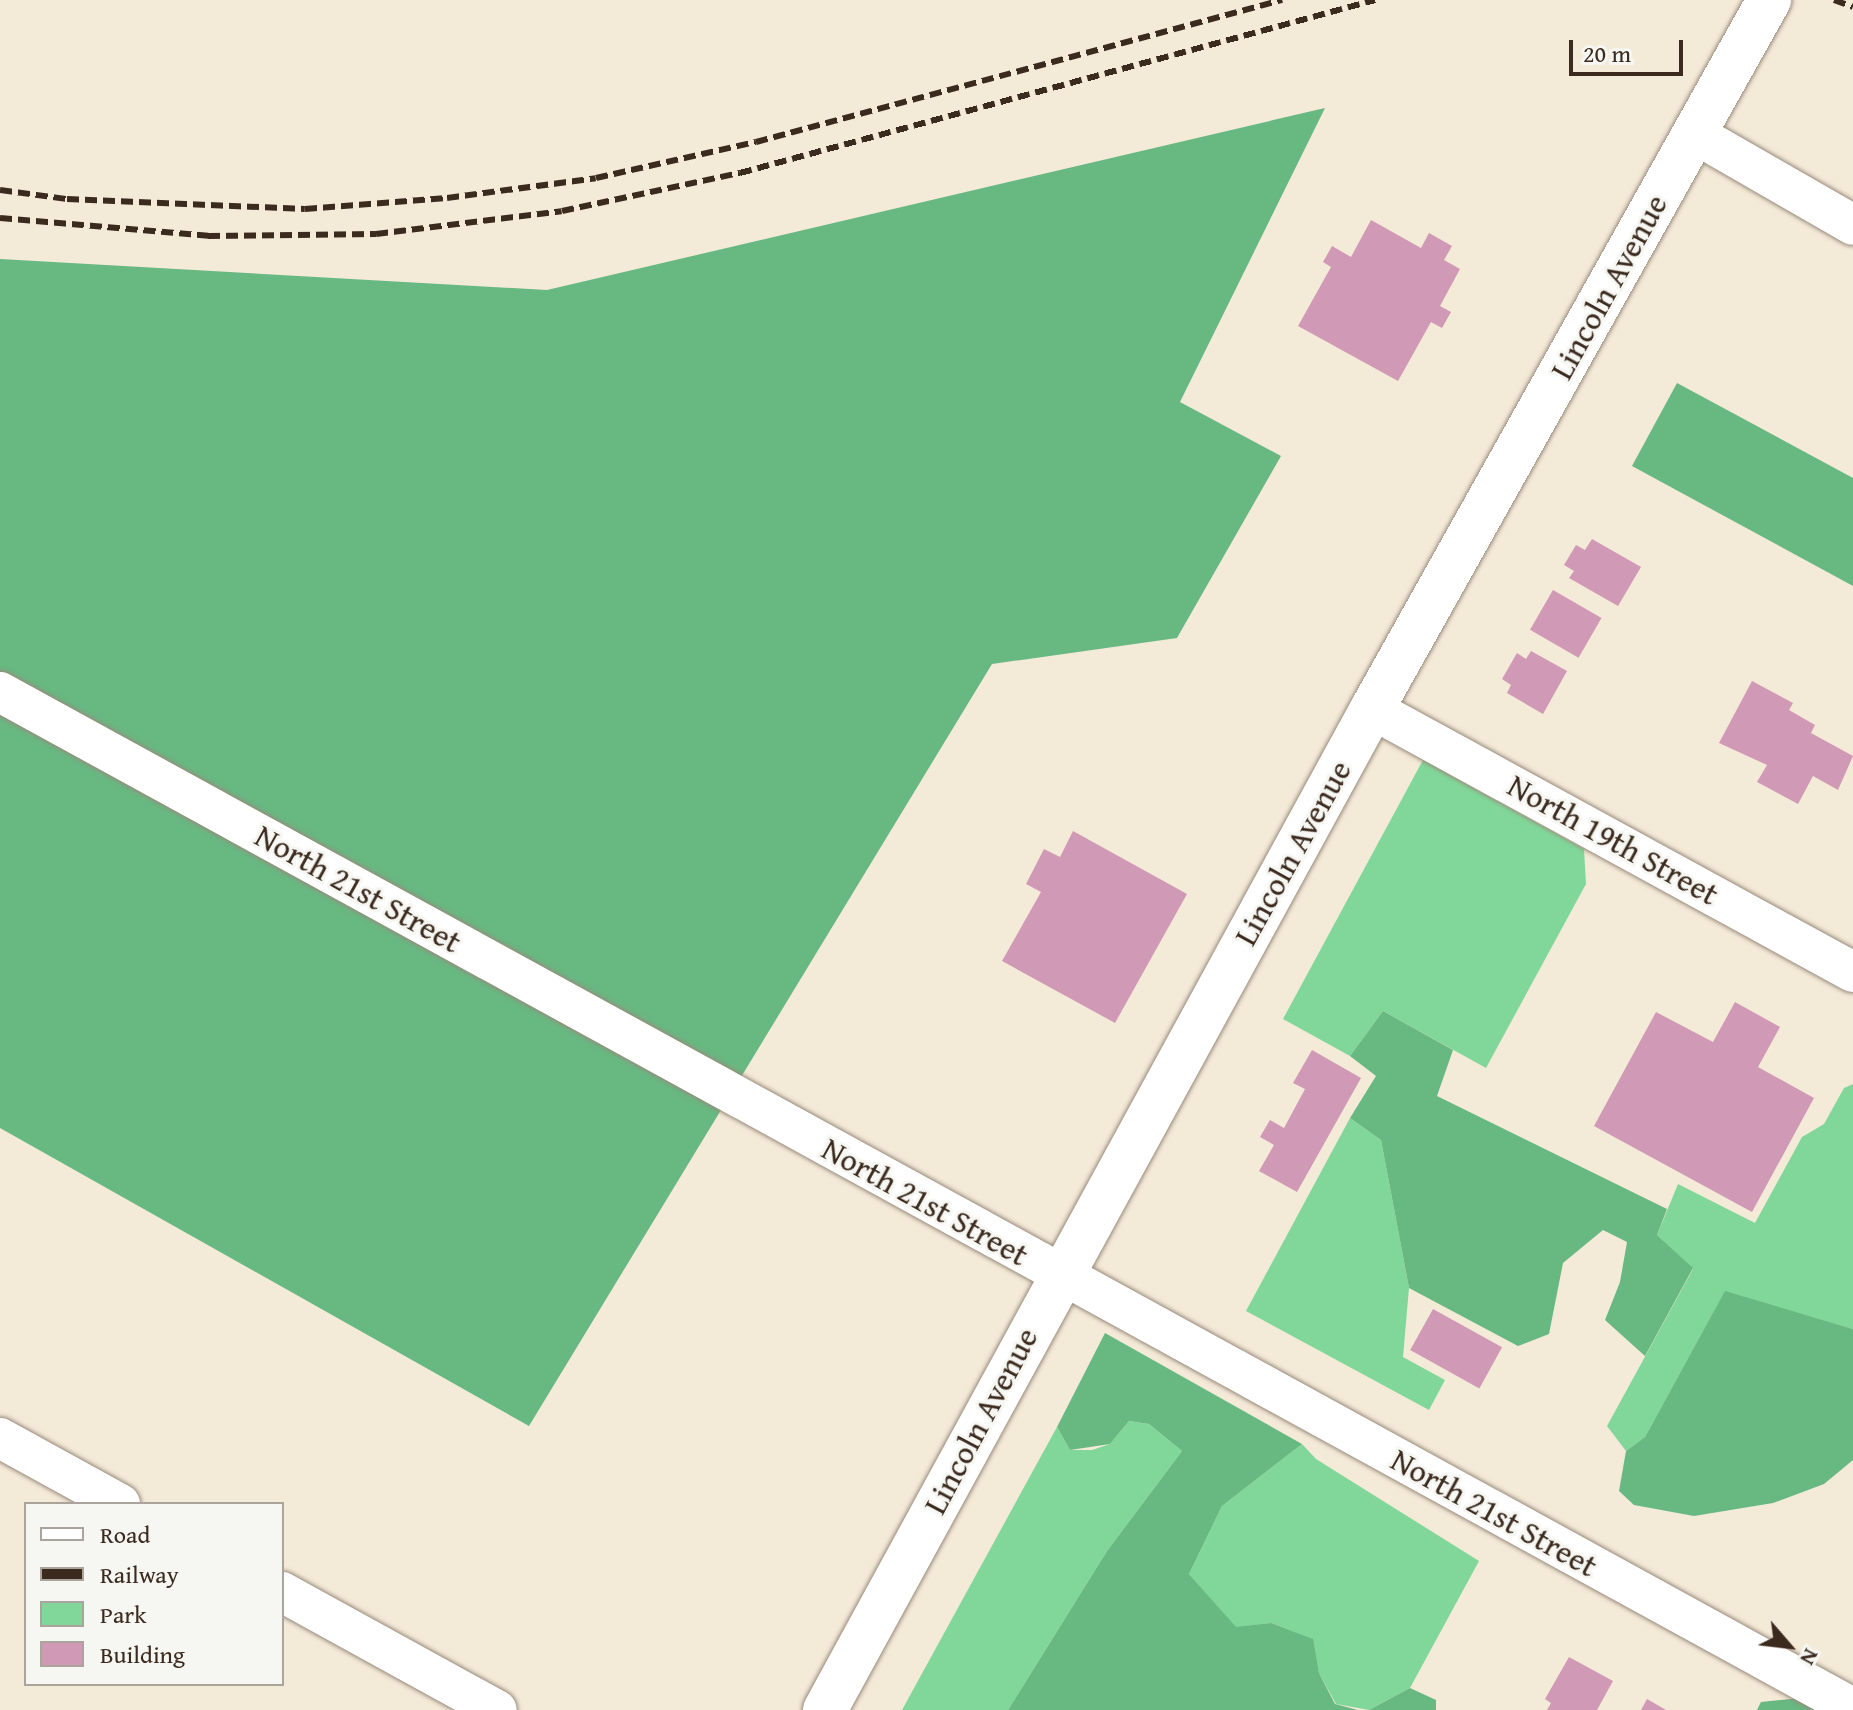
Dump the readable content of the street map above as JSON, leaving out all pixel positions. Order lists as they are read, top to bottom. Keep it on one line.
{"streets":{"street":["Lincoln Avenue","North 19th Street","North 21st Street"]},"crossings":[["Lincoln Avenue","North 19th Street"],["Lincoln Avenue","North 21st Street"]],"legend":["Road","Railway","Park","Building"],"scale_bar":"20 m","north":"bottom right"}
